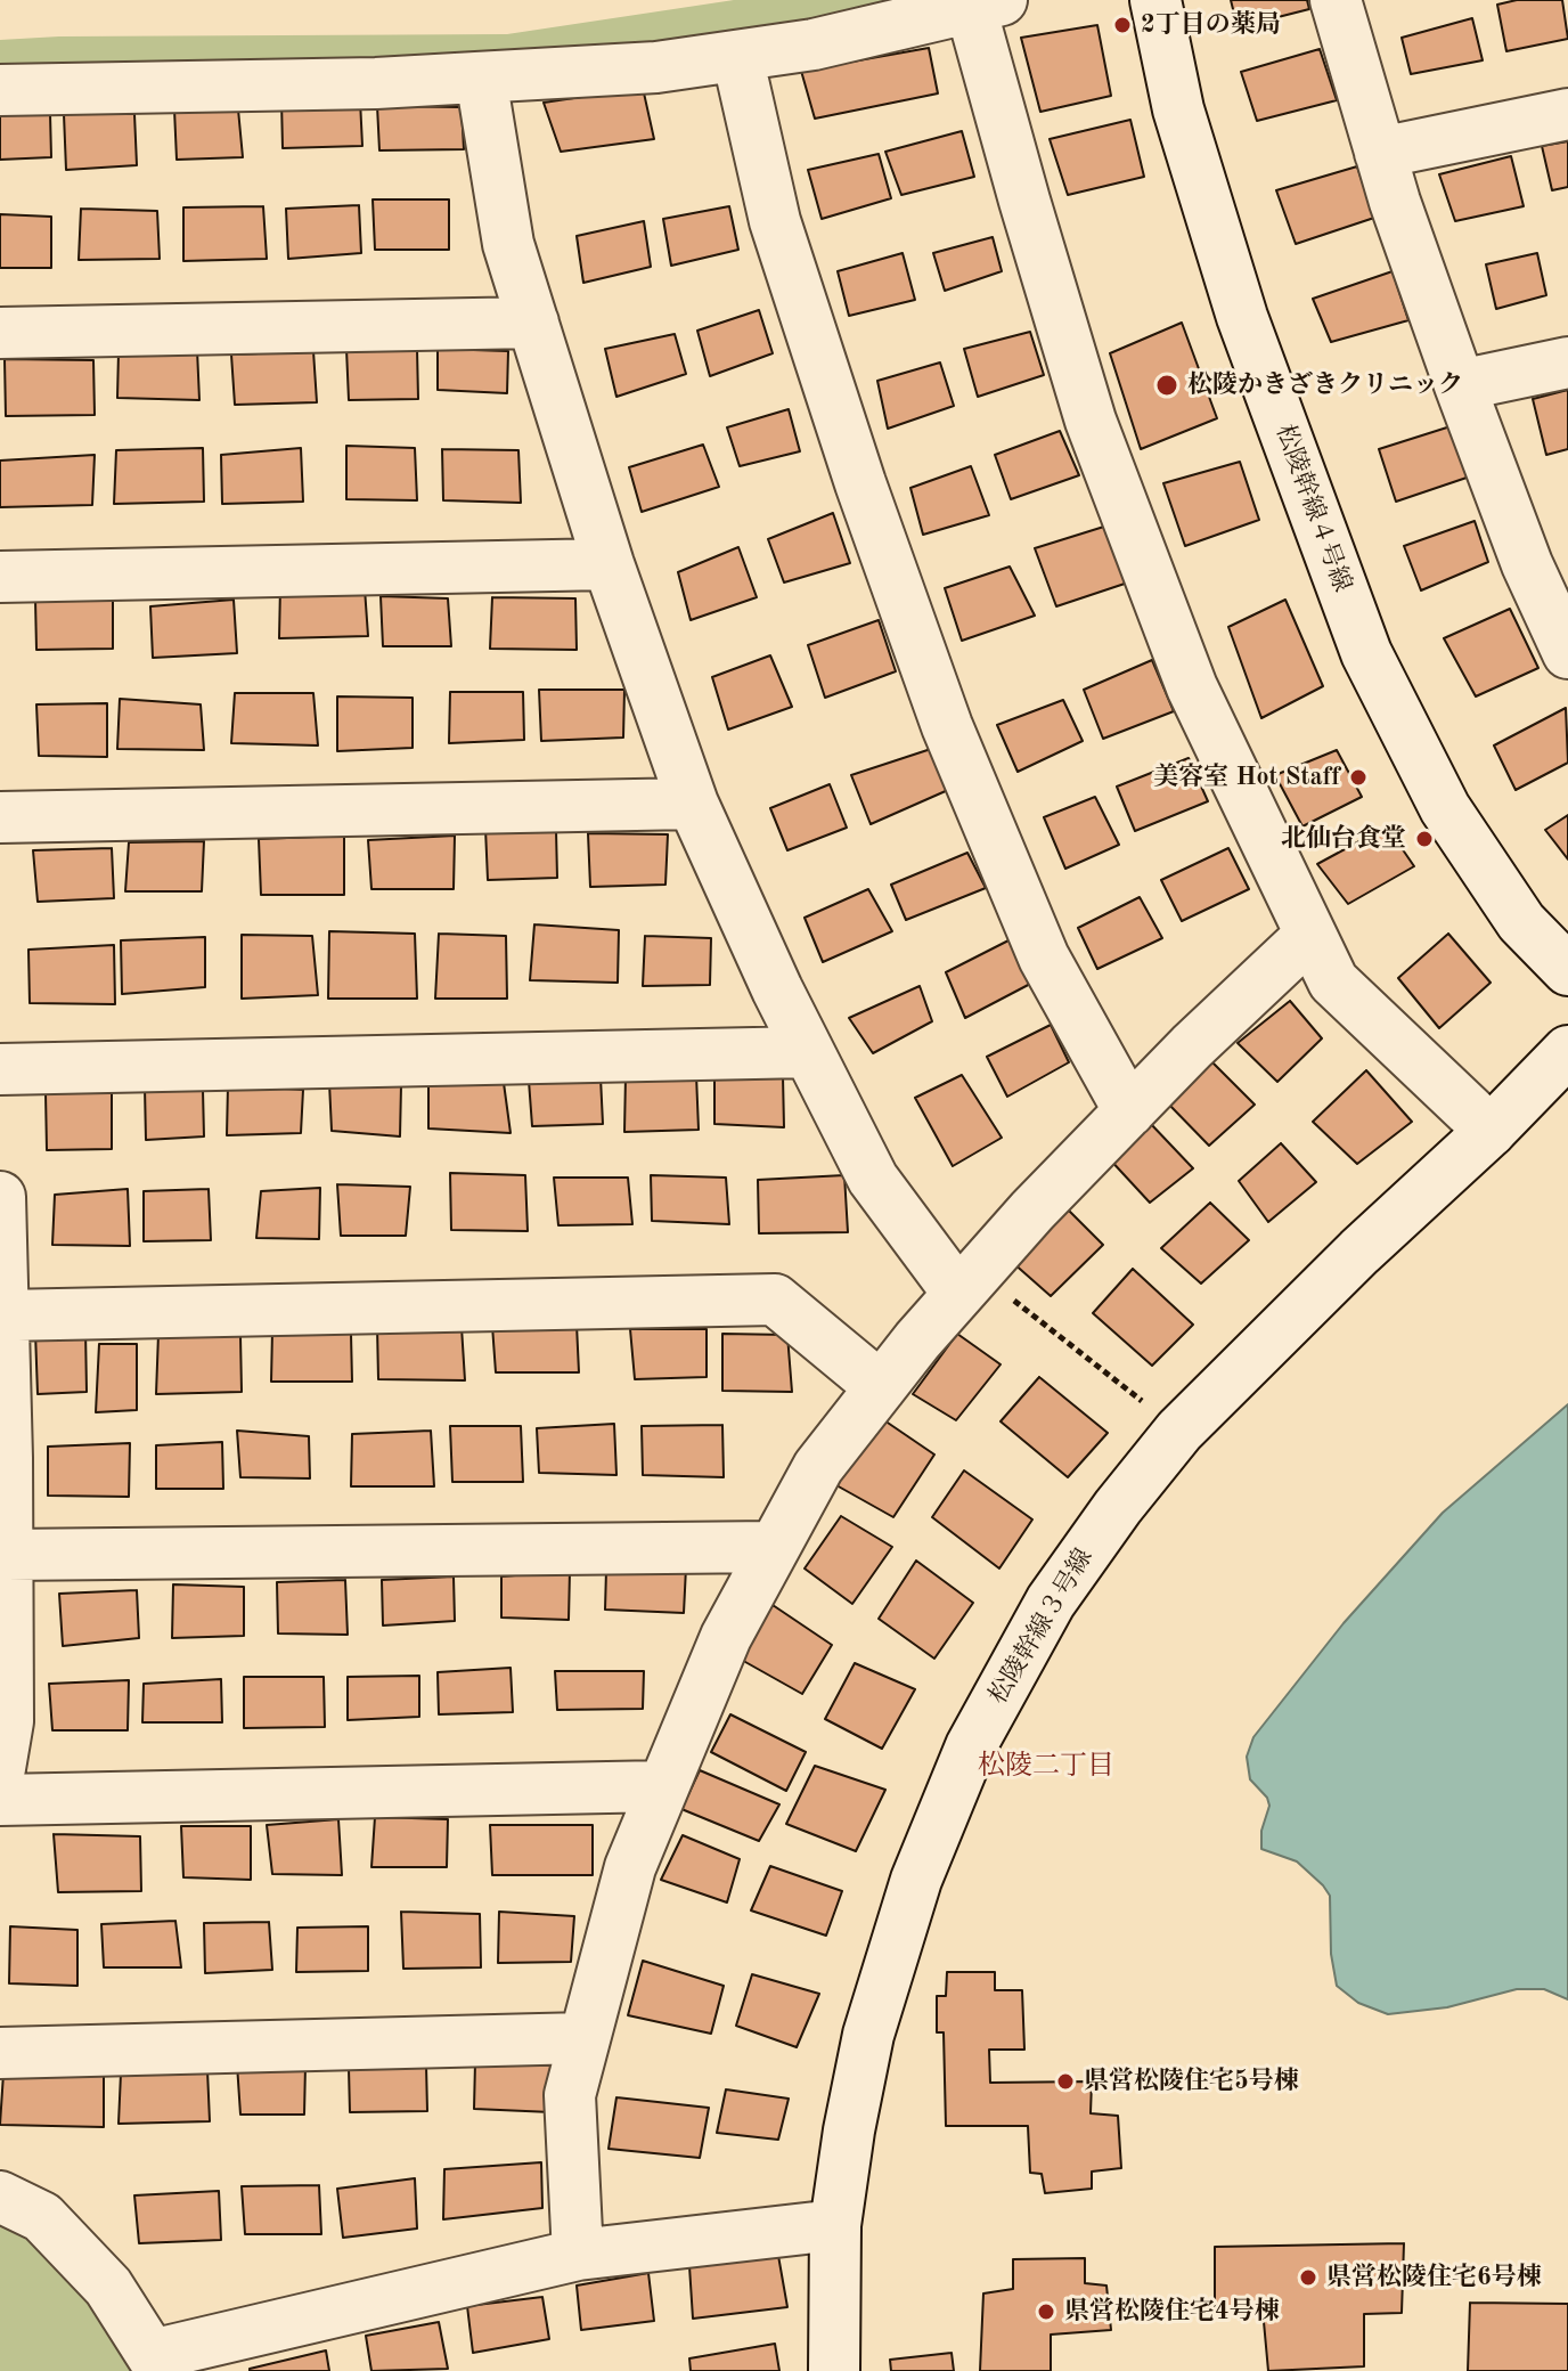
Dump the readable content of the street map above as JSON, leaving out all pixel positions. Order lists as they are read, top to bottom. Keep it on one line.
{"streets":{"street":["松陵幹線４号線","松陵幹線３号線"]},"districts":["松陵二丁目"],"places":["2丁目の薬局","松陵かきざきクリニック","美容室 Hot Staff","北仙台食堂","県営松陵住宅5号棟","県営松陵住宅6号棟","県営松陵住宅4号棟"]}
